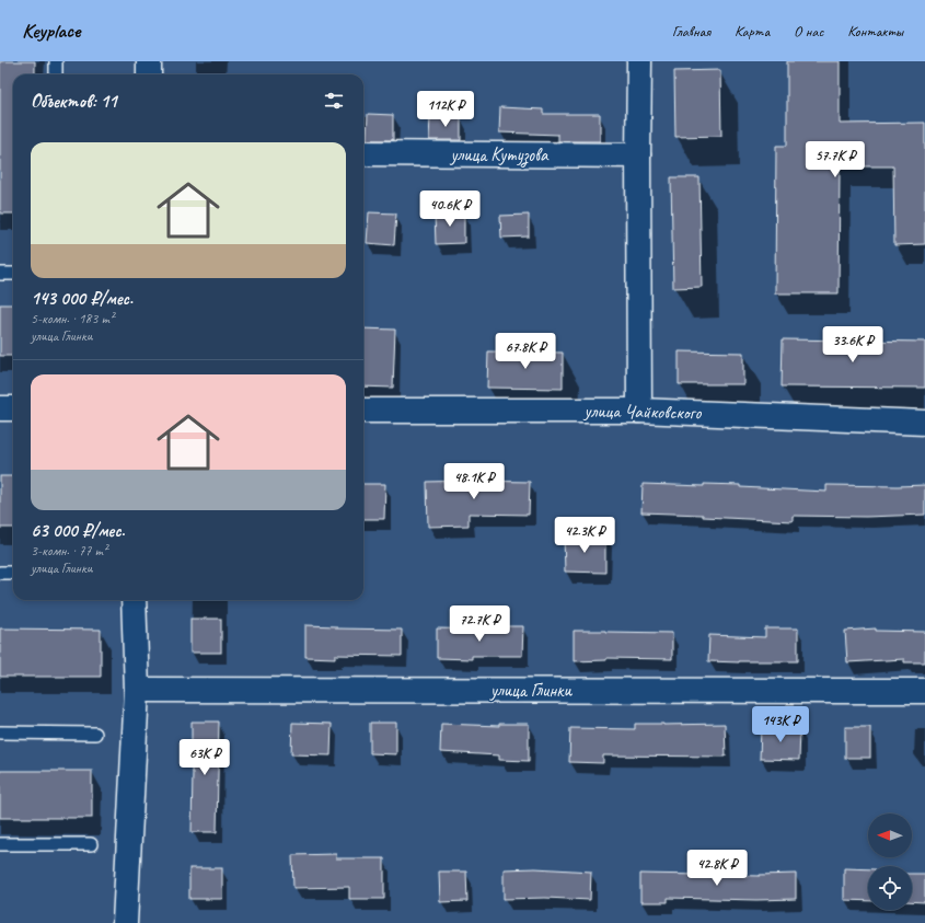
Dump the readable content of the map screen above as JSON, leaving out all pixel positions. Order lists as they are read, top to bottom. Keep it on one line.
{"streets":{"street":["улица Кутузова","улица Чайковского","улица Глинки"]},"north":"left","page":{"header":"Keyplace","nav":["Главная","Карта","О нас","Контакты"],"heading":"Объектов: 11","price":["112K ₽","57.7K ₽","40.6K ₽","33.6K ₽","67.8K ₽","48.1K ₽","42.3K ₽","72.7K ₽","143K ₽","63K ₽","42.8K ₽"],"list":[{"name":"143 000 ₽/мес.","note":"5-комн. · 183 m² · улица Глинки"},{"name":"63 000 ₽/мес.","note":"3-комн. · 77 m² · улица Глинки"}]}}
